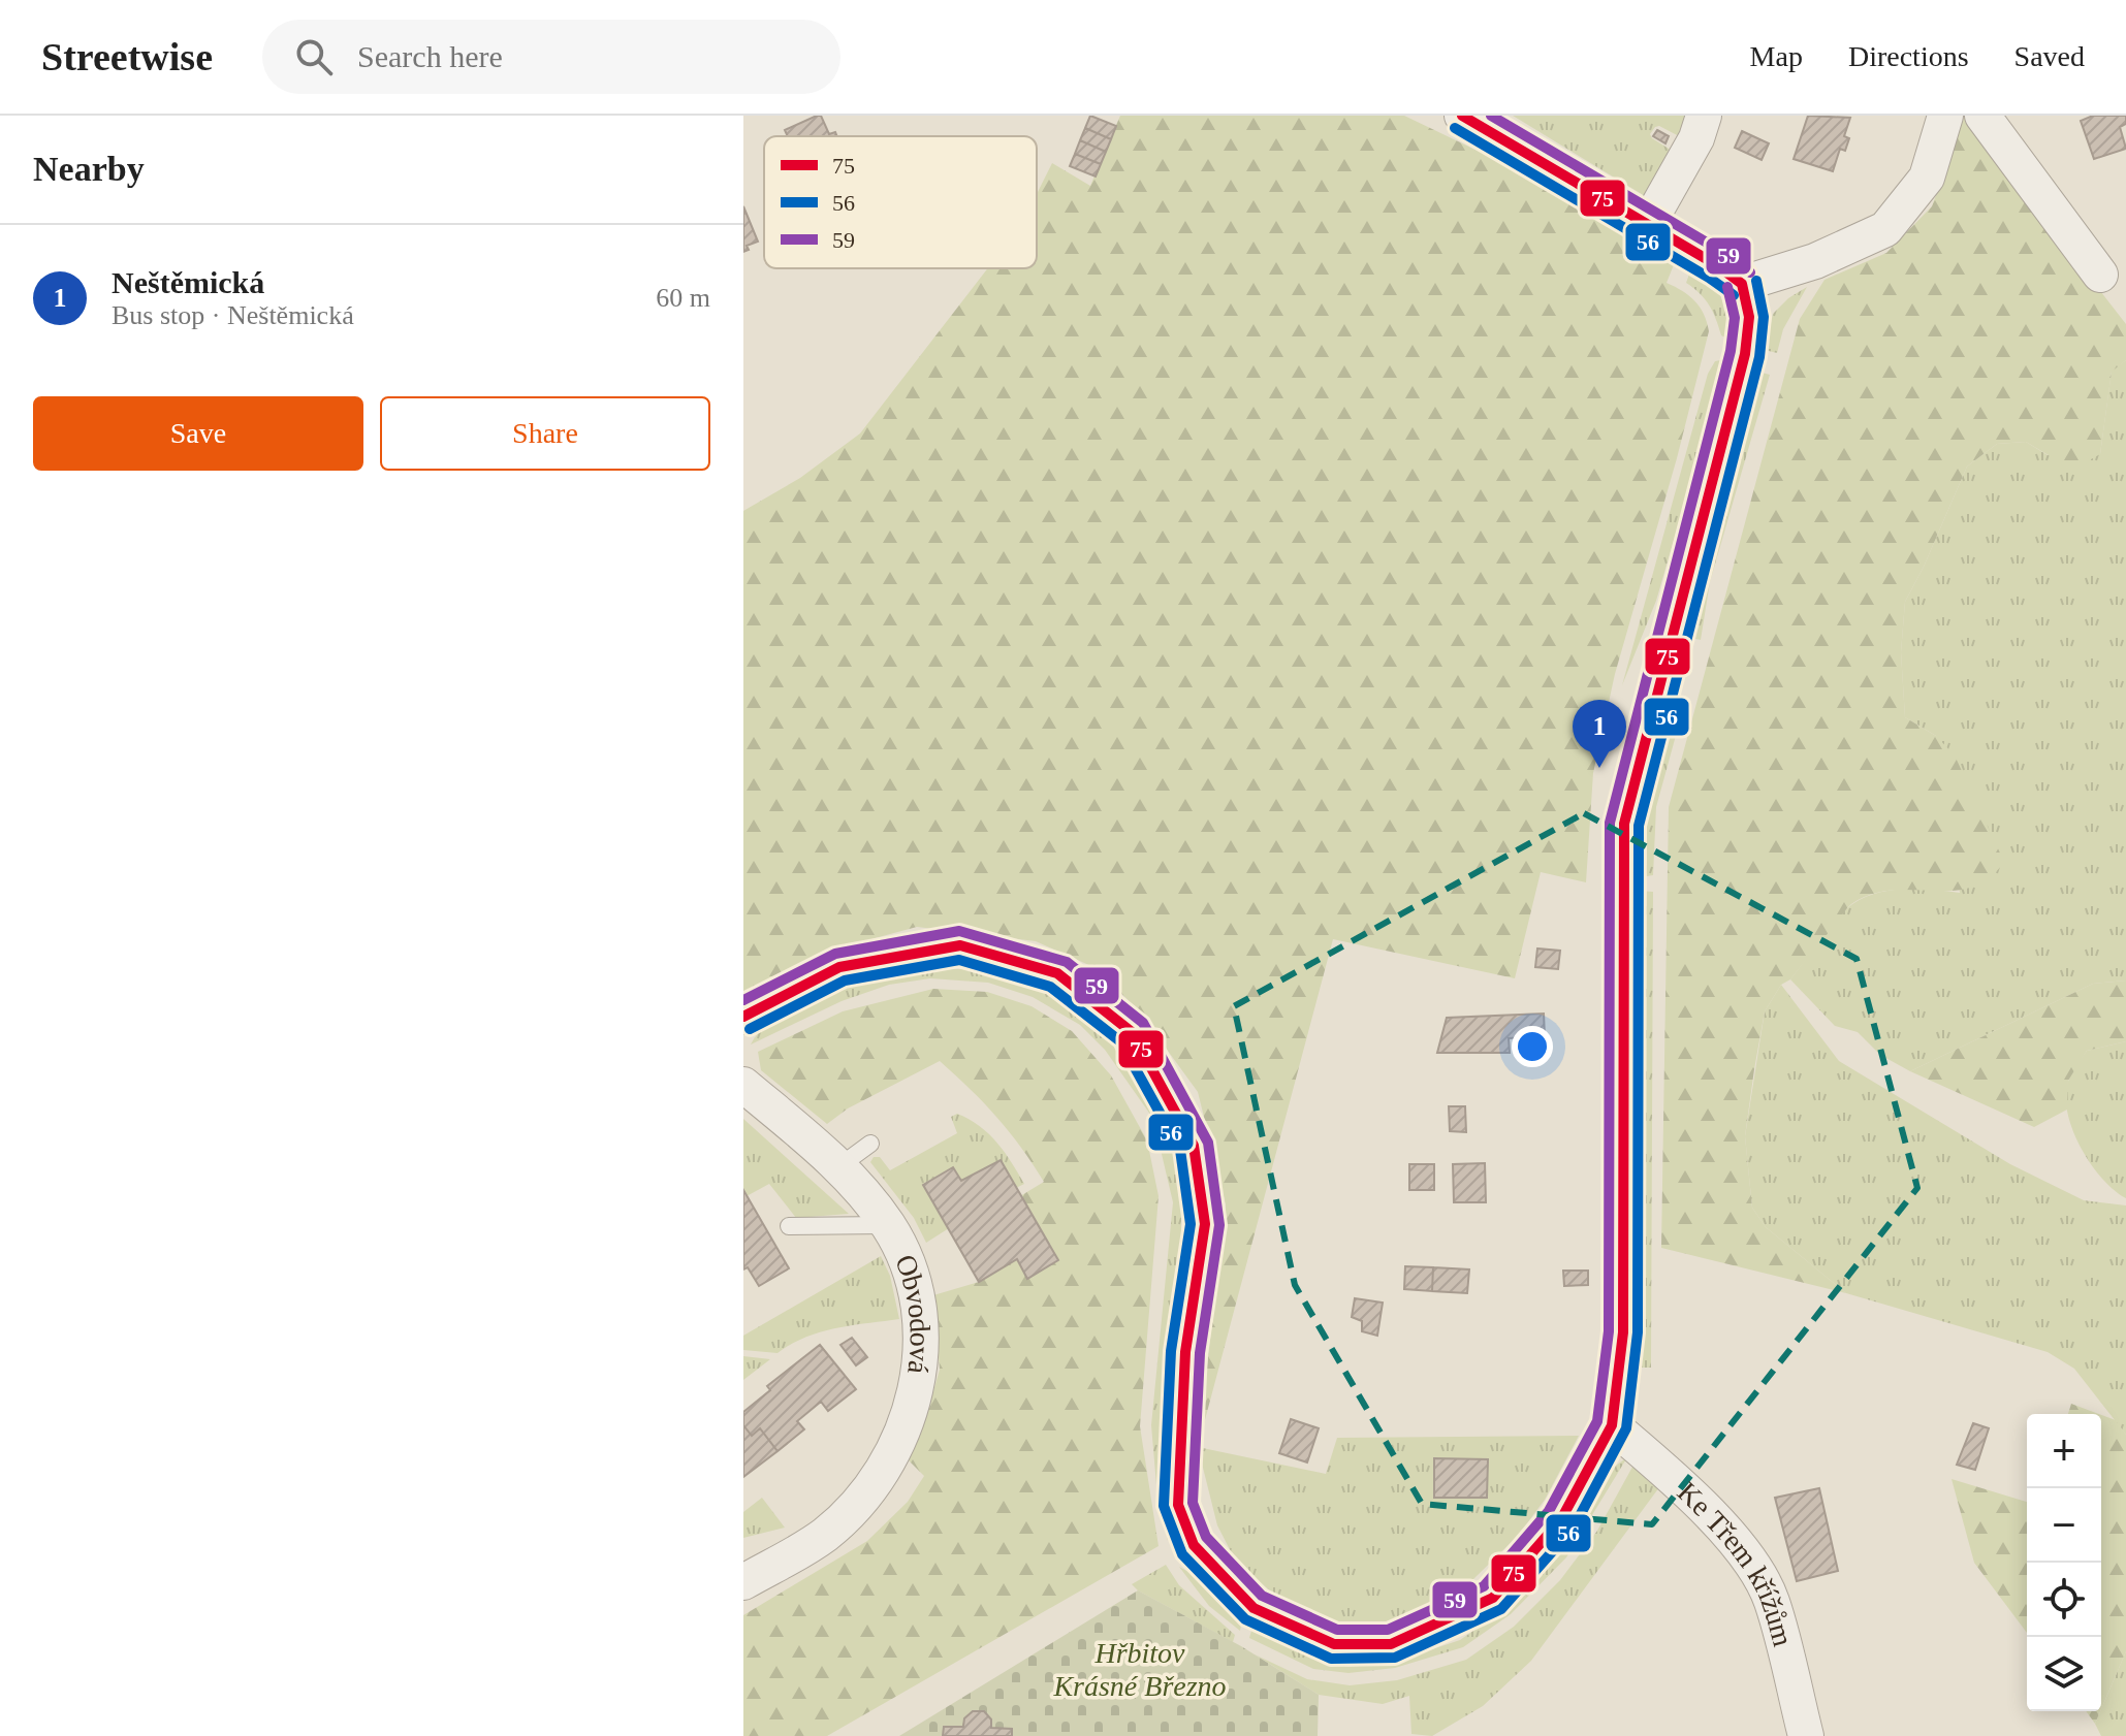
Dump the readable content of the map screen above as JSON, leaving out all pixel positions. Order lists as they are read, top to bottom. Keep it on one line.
{"streets":{"street":["Obvodová","Ke Třem křížům"]},"parks":["Hřbitov Krásné Březno"],"lines":["transit line 75","transit line 59","transit line 56"],"legend":["75","56","59"],"page":{"header":"Streetwise","search":"Search here","nav":["Map","Directions","Saved"],"heading":"Nearby","list":[{"mark":"1","name":"Neštěmická","note":"Bus stop · Neštěmická","value":"60 m"}],"buttons":["Save","Share"],"pins":"1","map_buttons":["+","−"]}}
